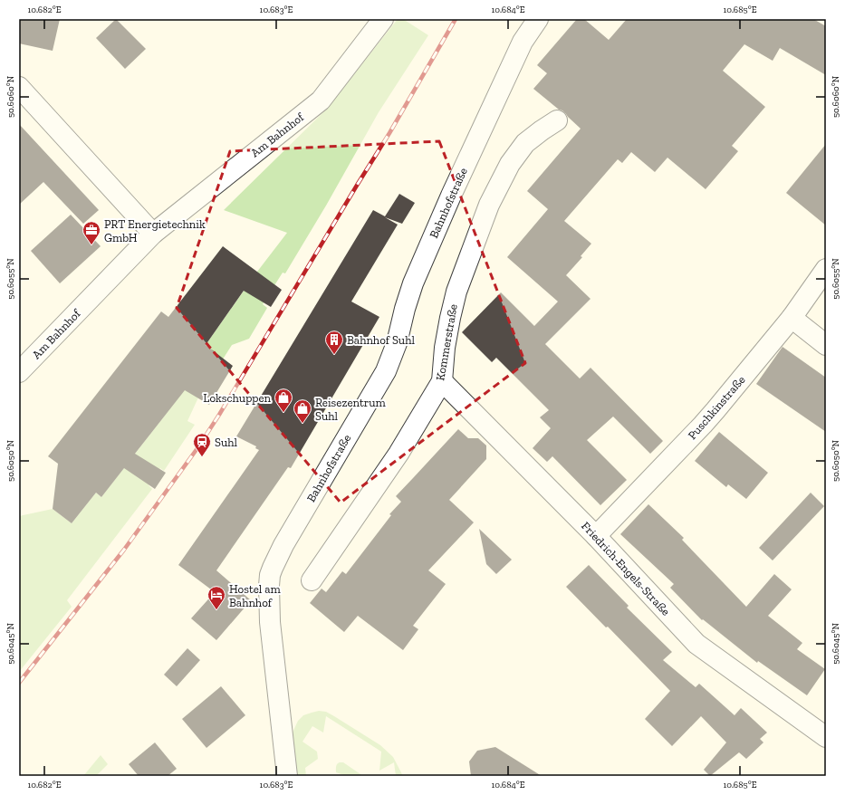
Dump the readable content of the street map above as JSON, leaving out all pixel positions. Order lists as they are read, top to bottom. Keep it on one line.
{"streets":{"street":["Am Bahnhof","Bahnhofstraße","Kommerstraße","Puschkinstraße","Friedrich-Engels-Straße"]},"crossings":[["Kommerstraße","Friedrich-Engels-Straße"],["Puschkinstraße","Friedrich-Engels-Straße"]],"places":{"office":["PRT Energietechnik GmbH"],"building":["Bahnhof Suhl"],"shop":["Lokschuppen","Reisezentrum Suhl"],"station":["Suhl"],"hotel":["Hostel am Bahnhof"]},"coordinates":["10.682°E","10.683°E","10.684°E","10.685°E","50.6060°N","50.6055°N","50.6050°N","50.6045°N"]}
